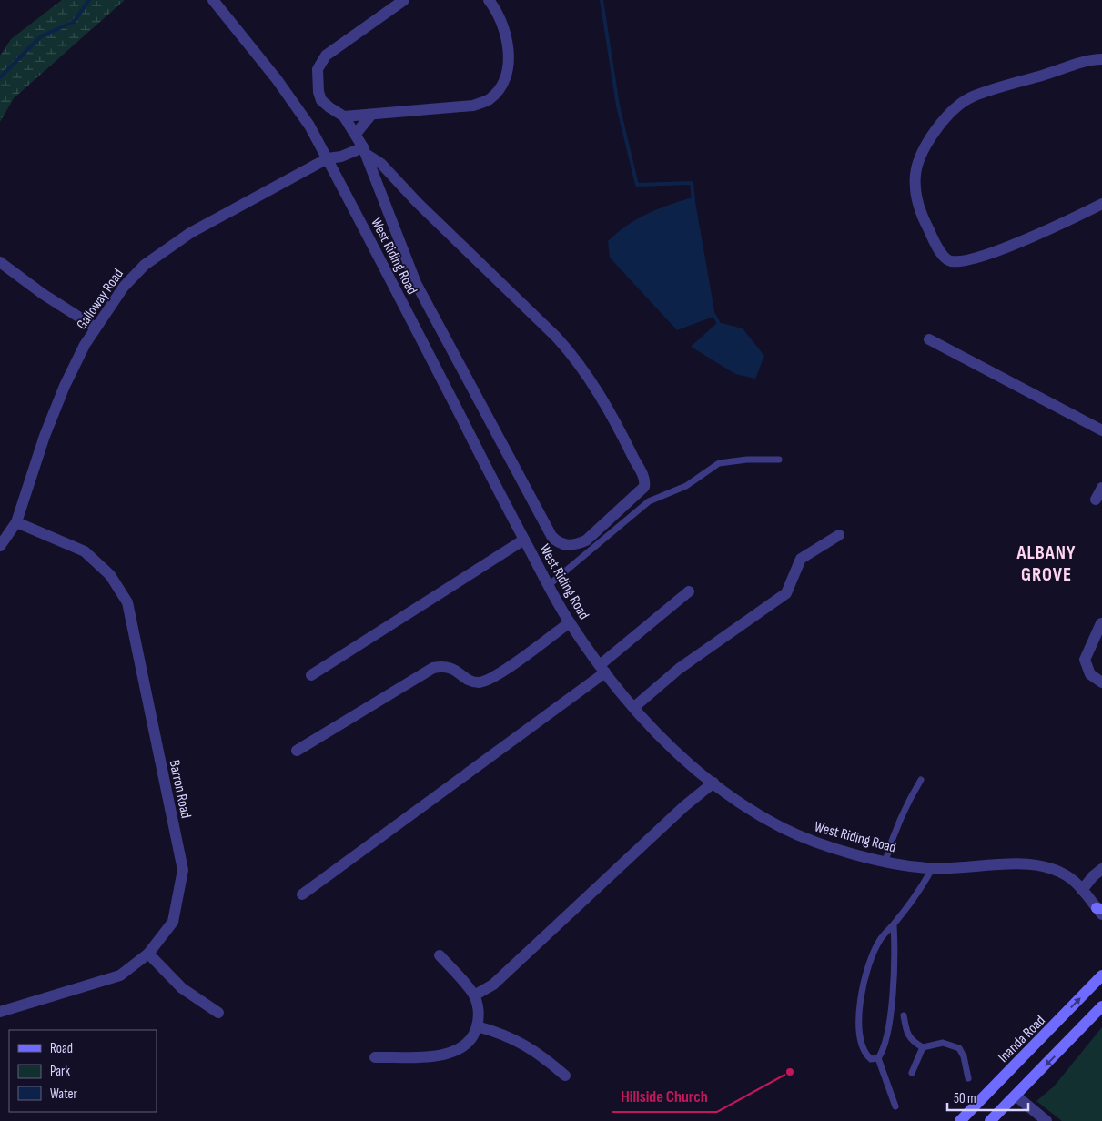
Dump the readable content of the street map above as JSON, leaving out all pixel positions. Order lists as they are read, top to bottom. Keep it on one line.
{"streets":{"main road":["Inanda Road"],"street":["West Riding Road","Galloway Road","Barron Road"]},"crossings":[["West Riding Road","Galloway Road"],["Galloway Road","Barron Road"]],"districts":["ALBANY GROVE"],"places":["Hillside Church"],"legend":["Road","Park","Water"],"scale_bar":"50 m"}
